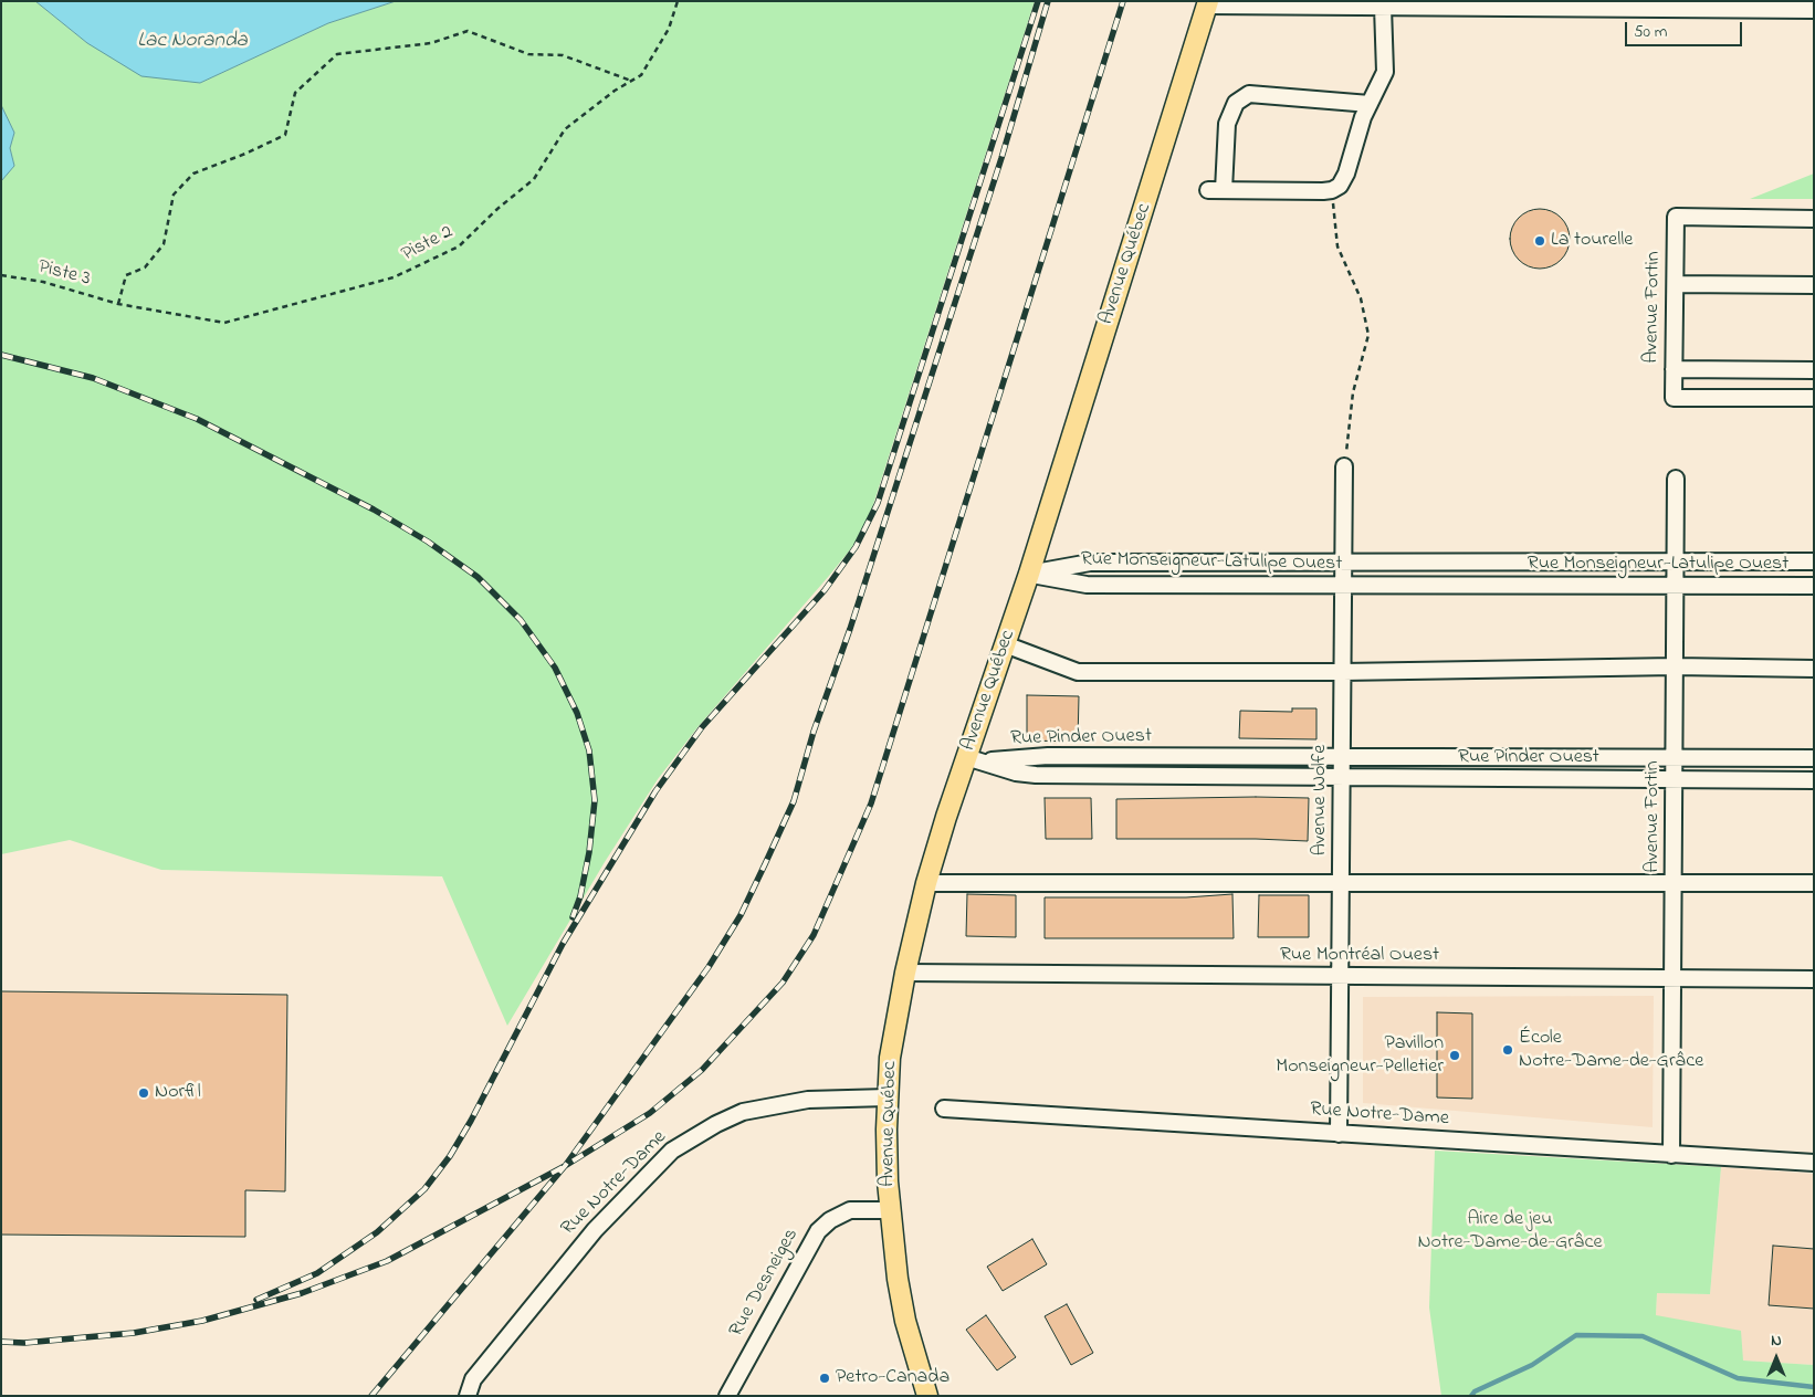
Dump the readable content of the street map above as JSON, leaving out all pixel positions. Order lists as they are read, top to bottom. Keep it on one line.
{"streets":{"main road":["Avenue Québec"],"street":["Avenue Fortin","Rue Monseigneur-Latulipe Ouest","Rue Pinder Ouest","Avenue Wolfe","Rue Montréal Ouest","Rue Notre-Dame","Rue Desneiges"],"path":["Piste 2","Piste 3"]},"crossings":[["Piste 2","Piste 3"],["Avenue Québec","Rue Monseigneur-Latulipe Ouest"],["Avenue Québec","Rue Pinder Ouest"],["Avenue Québec","Rue Montréal Ouest"],["Avenue Québec","Rue Notre-Dame"],["Avenue Québec","Rue Desneiges"],["Avenue Fortin","Rue Monseigneur-Latulipe Ouest"],["Avenue Fortin","Rue Pinder Ouest"],["Avenue Fortin","Rue Montréal Ouest"],["Avenue Fortin","Rue Notre-Dame"],["Rue Monseigneur-Latulipe Ouest","Avenue Wolfe"],["Rue Pinder Ouest","Avenue Wolfe"],["Avenue Wolfe","Rue Montréal Ouest"],["Avenue Wolfe","Rue Notre-Dame"]],"water":["Lac Noranda"],"parks":["Aire de jeu Notre-Dame-de-Grâce"],"places":["La tourelle","École Notre-Dame-de-Grâce","Pavillon Monseigneur-Pelletier","Norfil","Petro-Canada"],"scale_bar":"50 m","north":"top"}
